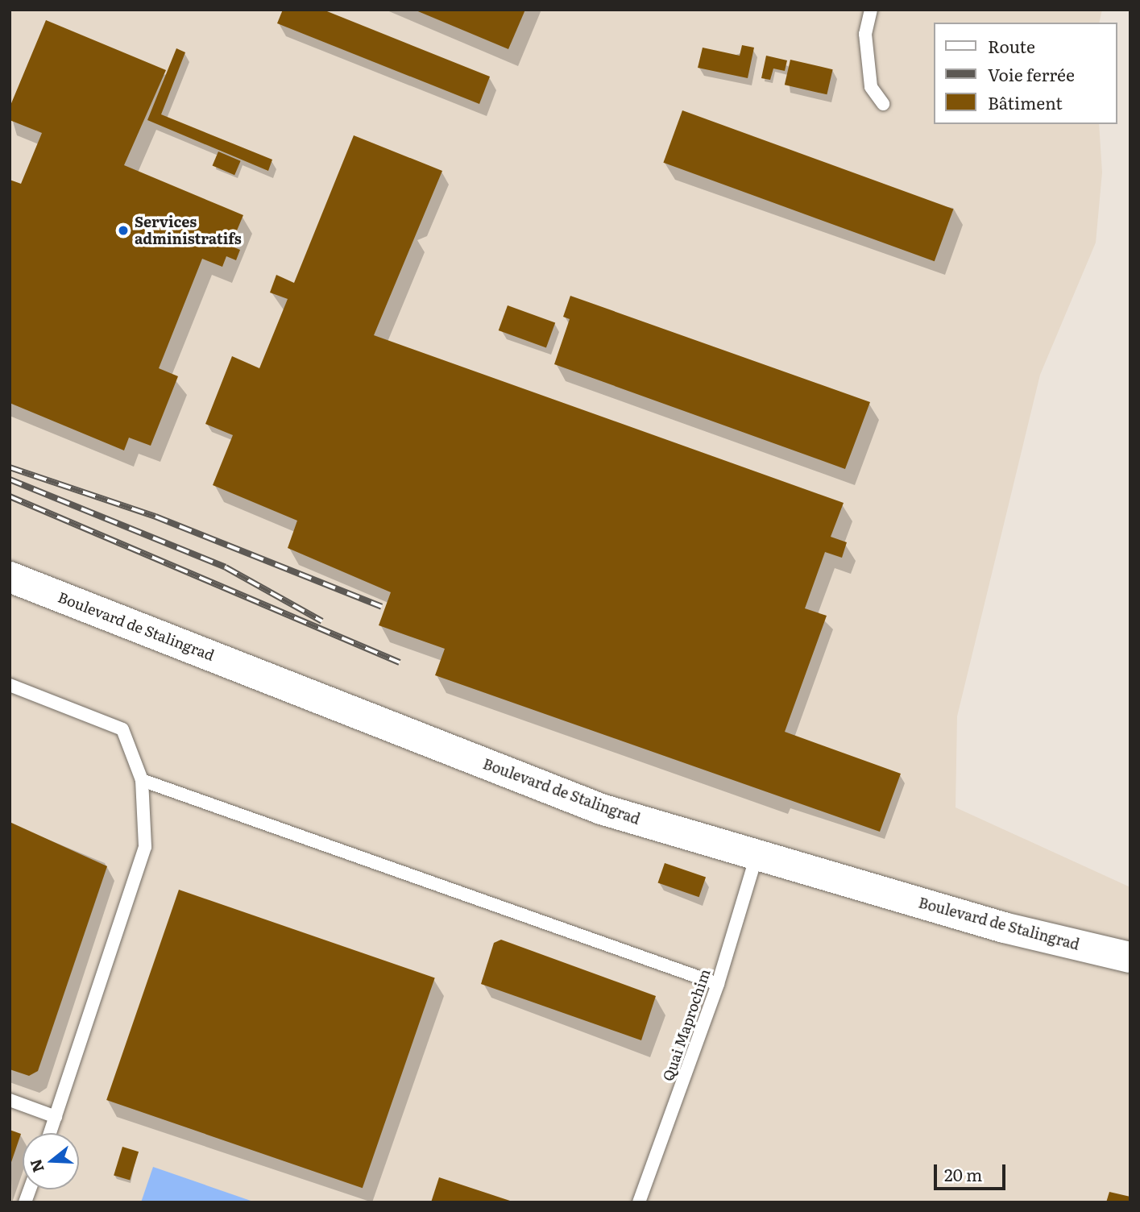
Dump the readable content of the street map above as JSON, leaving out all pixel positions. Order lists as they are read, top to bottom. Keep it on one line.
{"streets":{"main road":["Boulevard de Stalingrad"],"lane":["Quai Maprochim"]},"crossings":[["Boulevard de Stalingrad","Quai Maprochim"]],"places":["Services administratifs"],"legend":["Route","Voie ferrée","Bâtiment"],"scale_bar":"20 m","north":"left"}
